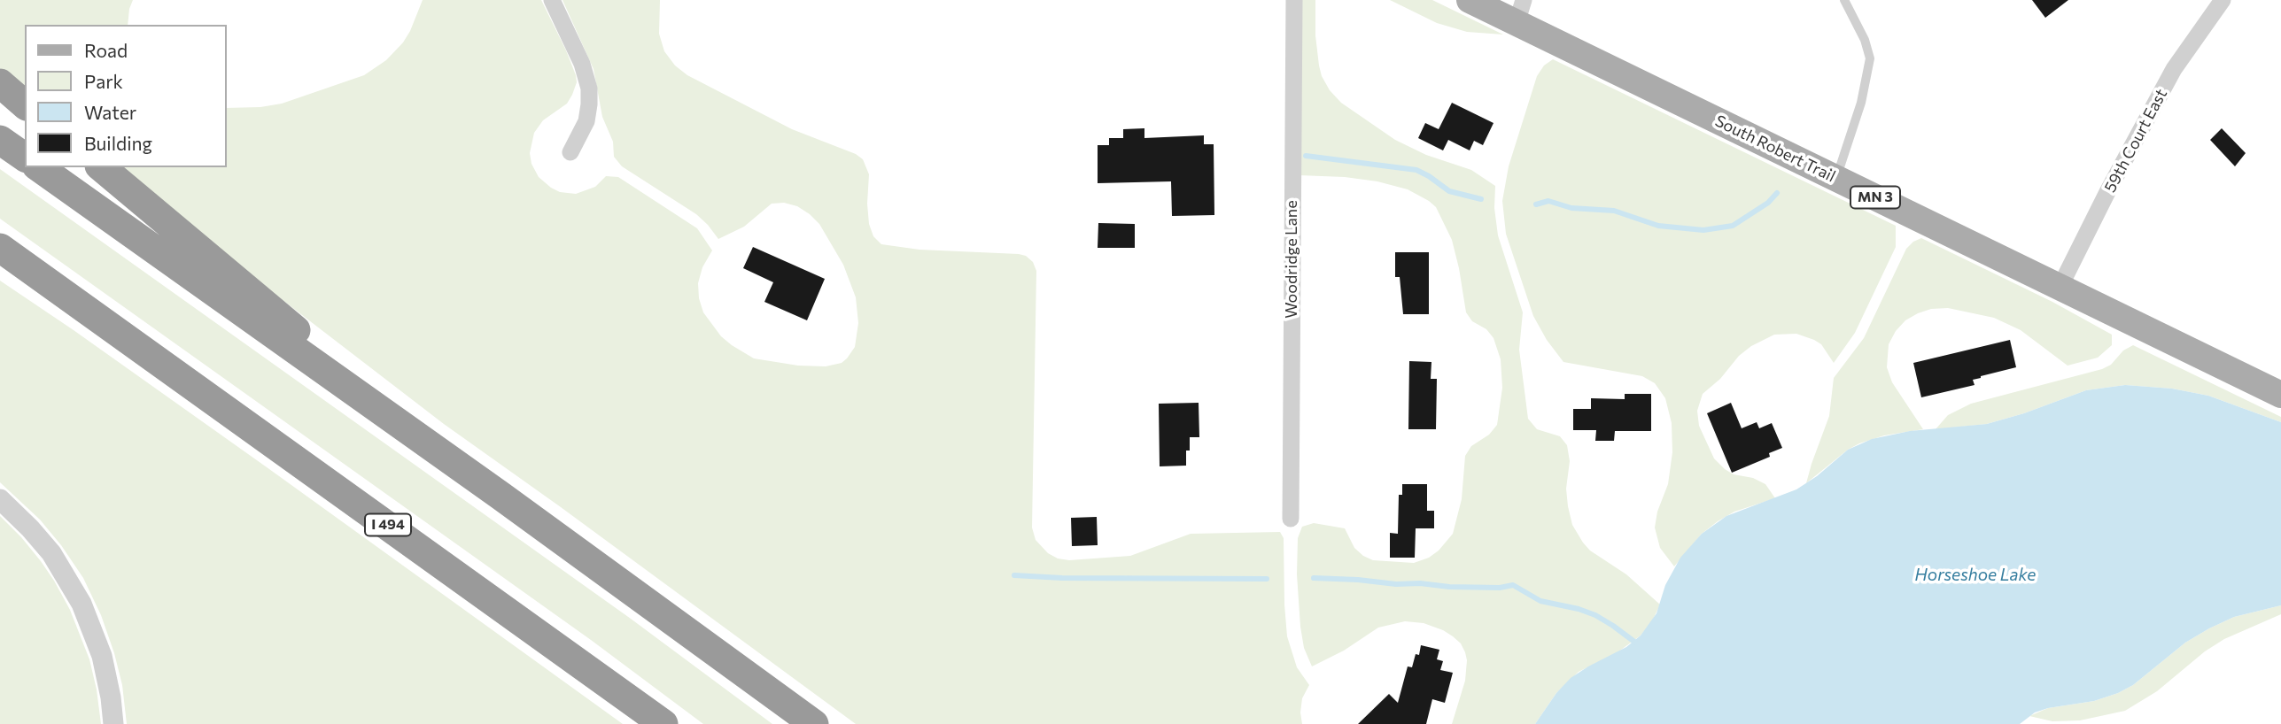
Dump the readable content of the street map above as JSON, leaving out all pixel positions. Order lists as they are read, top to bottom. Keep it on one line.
{"streets":{"highway":["I 494"],"main road":["South Robert Trail","MN 3"],"street":["59th Court East","Woodridge Lane"]},"crossings":[["59th Court East","South Robert Trail"]],"water":["Horseshoe Lake"],"legend":["Road","Park","Water","Building"]}
